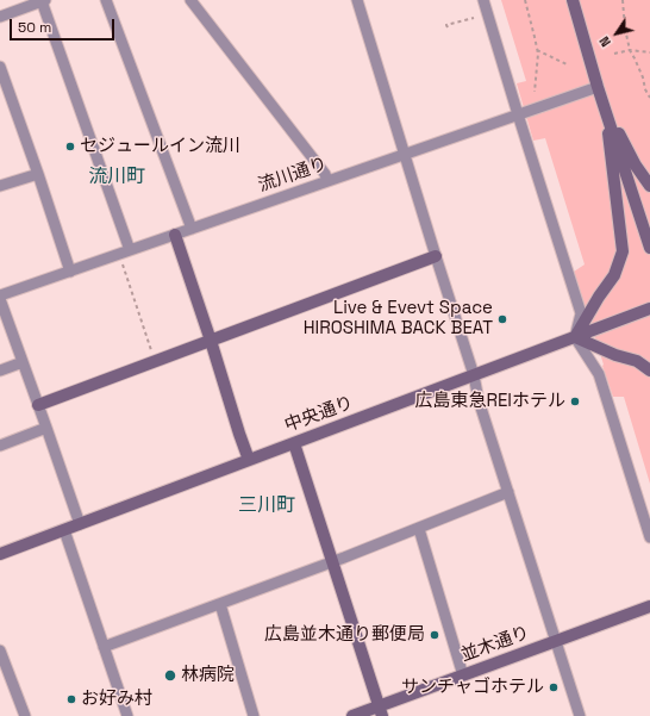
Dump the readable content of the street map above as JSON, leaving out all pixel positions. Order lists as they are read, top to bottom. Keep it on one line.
{"streets":{"street":["流川通り","中央通り","並木通り"]},"districts":["流川町","三川町"],"places":["セジュールイン流川","Live & Evevt Space HIROSHIMA BACK BEAT","広島東急REIホテル","広島並木通り郵便局","林病院","サンチャゴホテル","お好み村"],"scale_bar":"50 m","north":"bottom left"}
